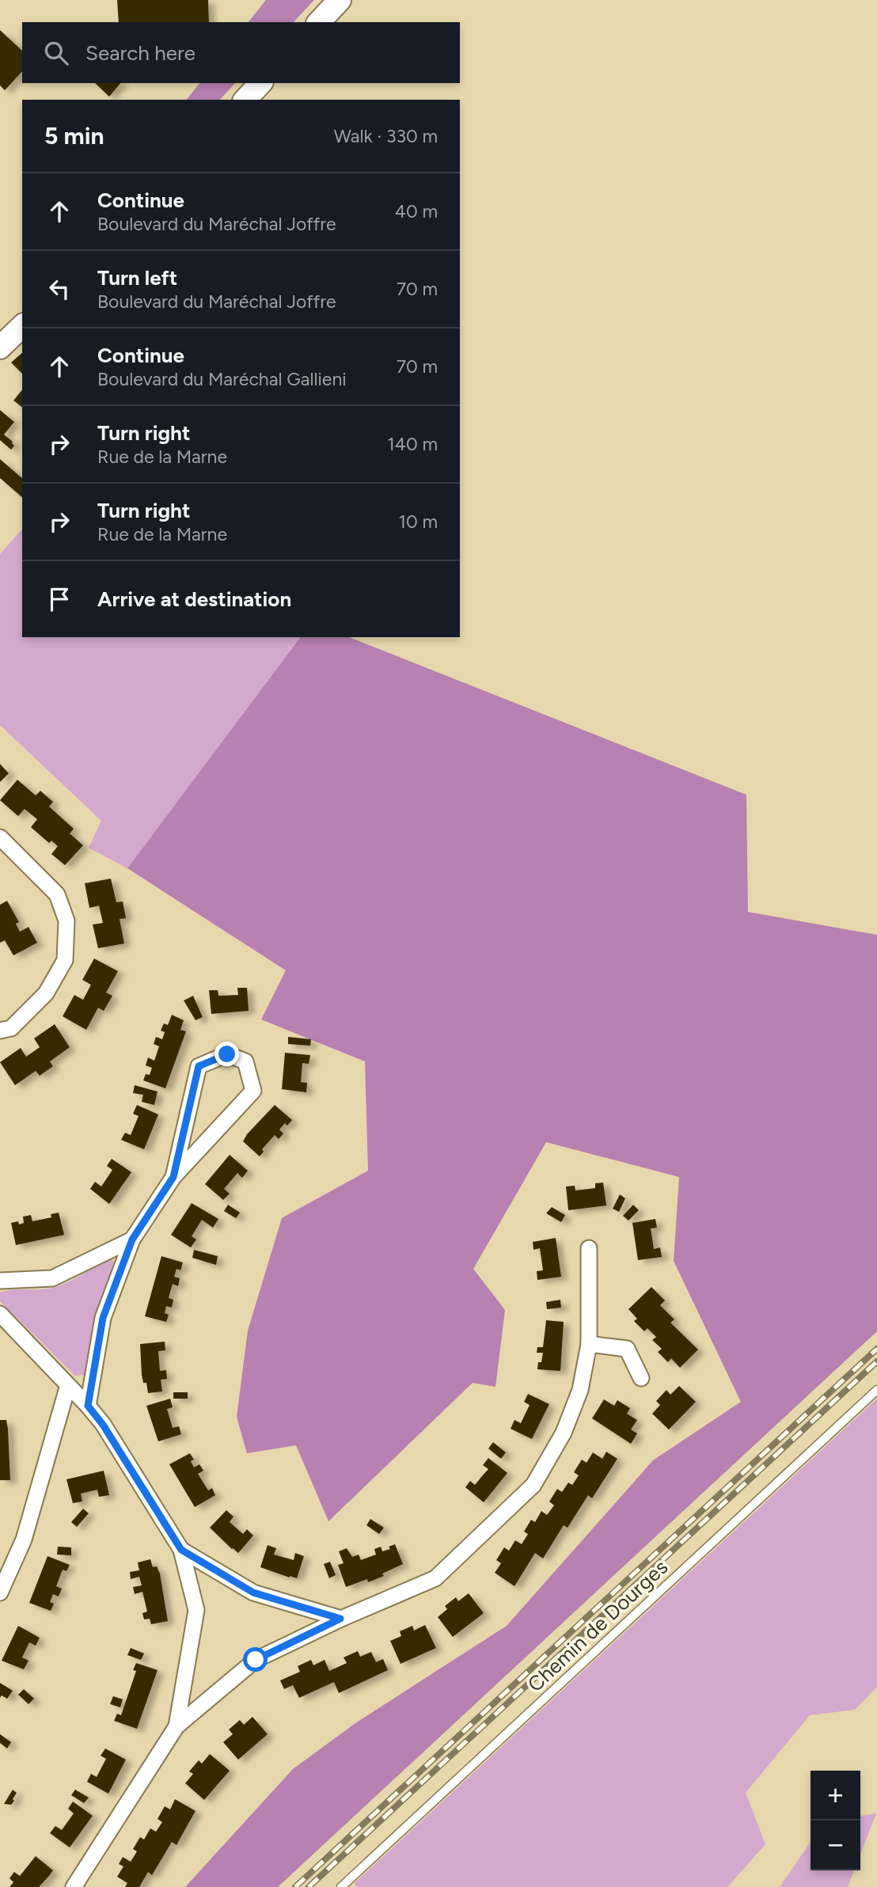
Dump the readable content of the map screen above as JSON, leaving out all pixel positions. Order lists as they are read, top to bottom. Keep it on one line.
{"streets":{"lane":["Chemin de Dourges"]},"page":{"search":"Search here","heading":["5 min","Walk · 330 m"],"list":[["Continue","Boulevard du Maréchal Joffre","40 m"],["Turn left","Boulevard du Maréchal Joffre","70 m"],["Continue","Boulevard du Maréchal Gallieni","70 m"],["Turn right","Rue de la Marne","140 m"],["Turn right","Rue de la Marne","10 m"],"Arrive at destination"],"map_buttons":["+","−"]}}
